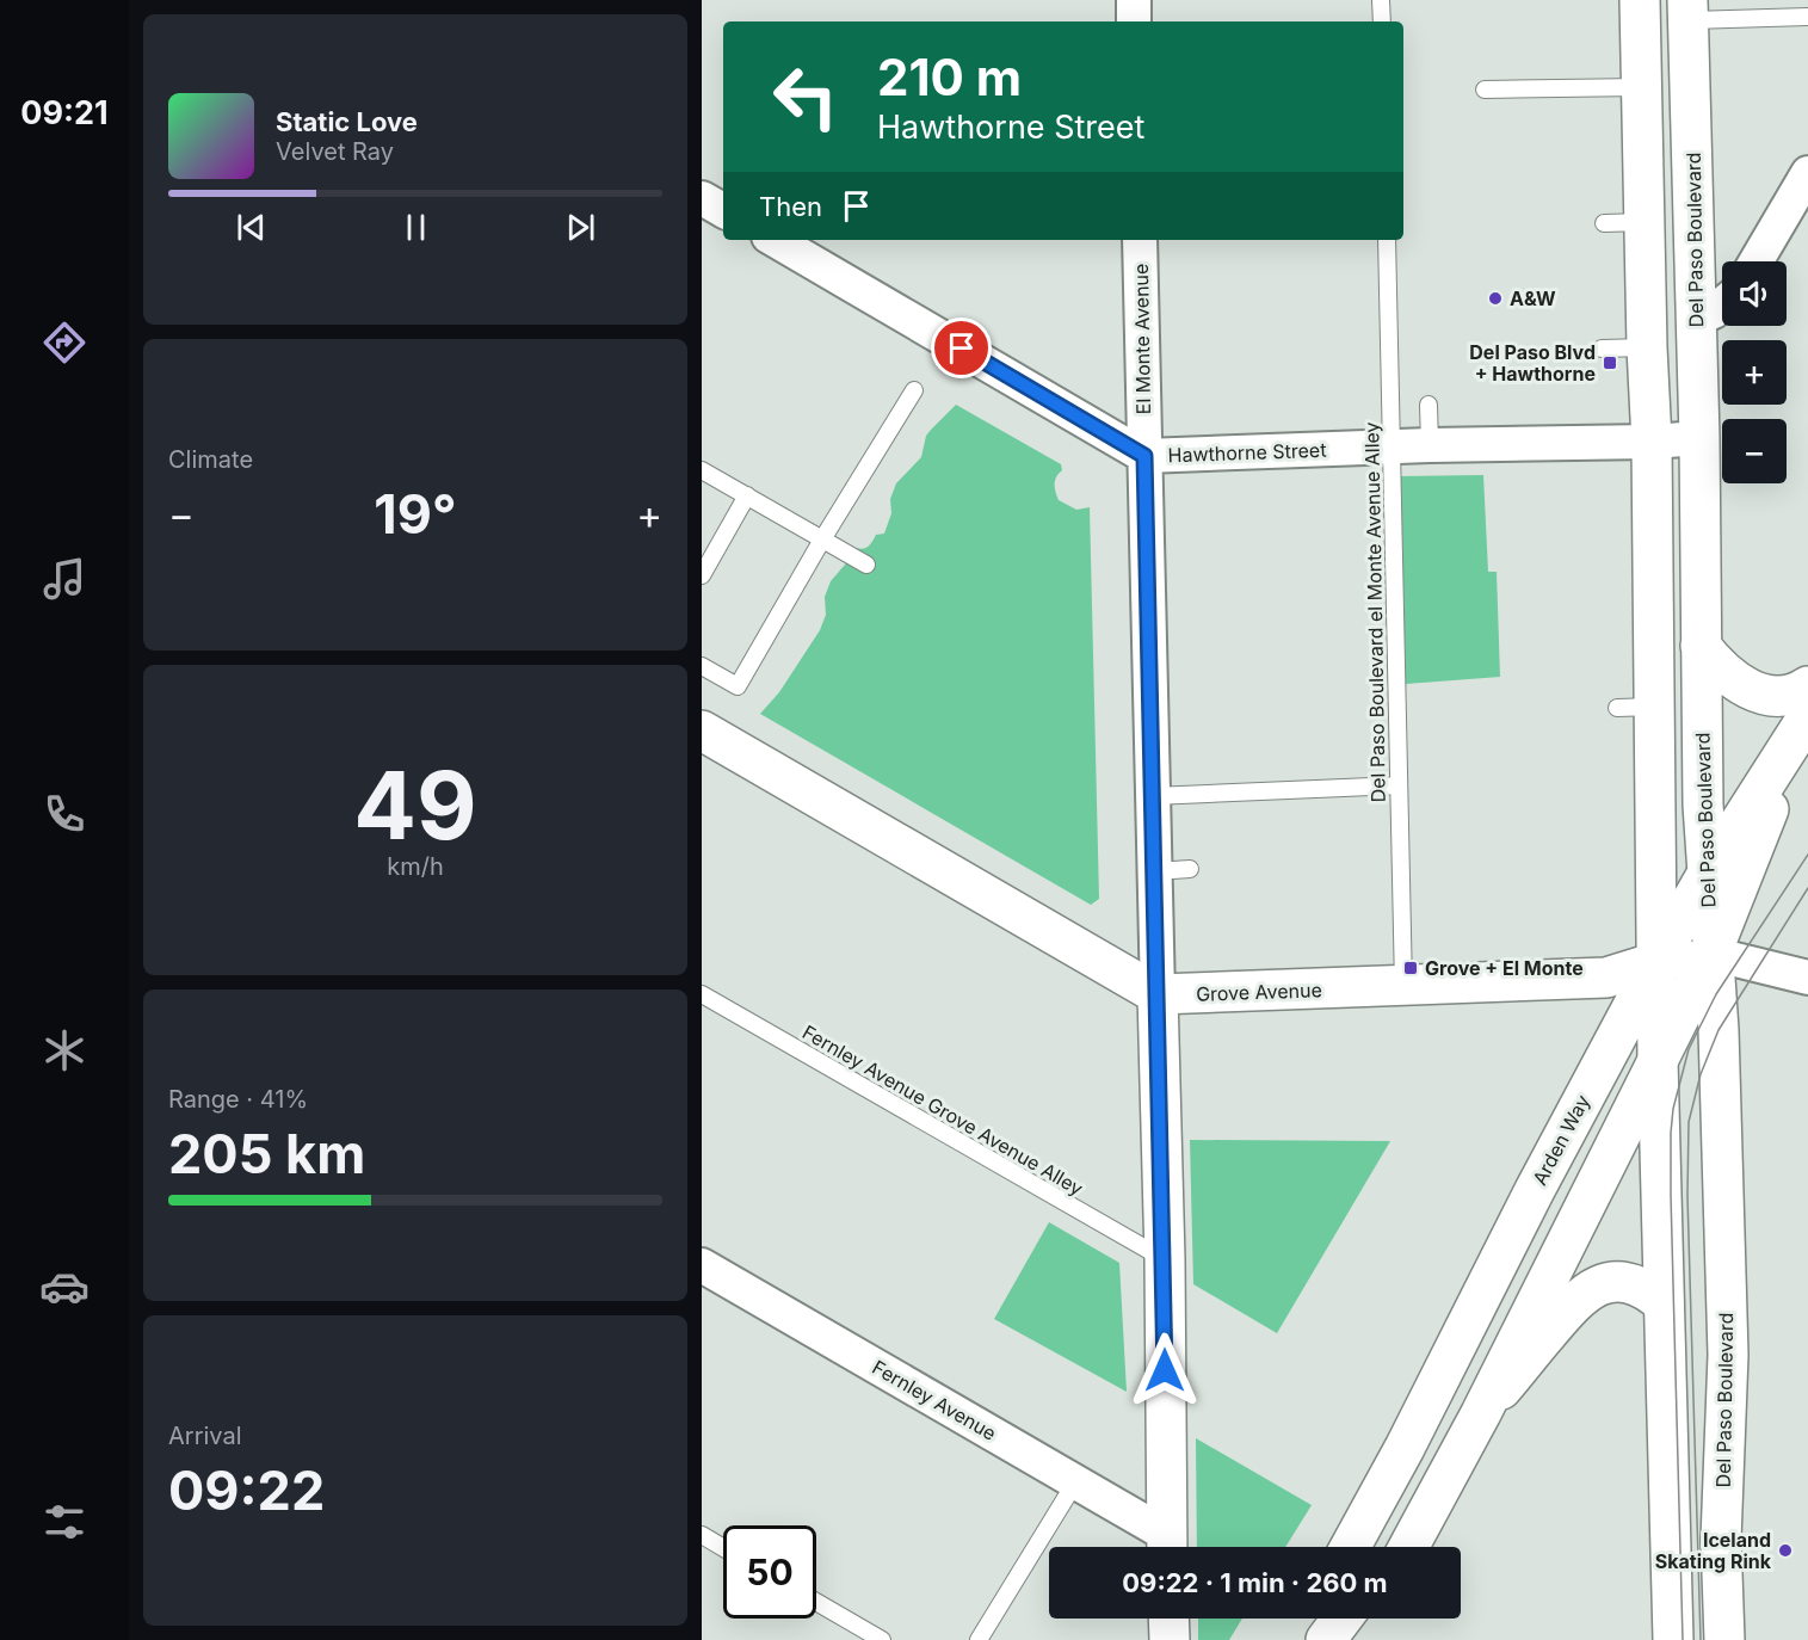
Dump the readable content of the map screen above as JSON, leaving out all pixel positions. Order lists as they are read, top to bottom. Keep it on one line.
{"streets":{"main road":["Del Paso Boulevard","El Monte Avenue","Grove Avenue","Arden Way"],"street":["Hawthorne Street","Fernley Avenue"],"lane":["Del Paso Boulevard el Monte Avenue Alley","Fernley Avenue Grove Avenue Alley"]},"crossings":[["Del Paso Boulevard","Hawthorne Street"],["Del Paso Boulevard","Grove Avenue"],["Del Paso Boulevard","Arden Way"],["El Monte Avenue","Hawthorne Street"],["El Monte Avenue","Grove Avenue"],["El Monte Avenue","Fernley Avenue Grove Avenue Alley"],["El Monte Avenue","Fernley Avenue"],["Hawthorne Street","Del Paso Boulevard el Monte Avenue Alley"],["Del Paso Boulevard el Monte Avenue Alley","Grove Avenue"],["Grove Avenue","Arden Way"]],"places":{"other":["A&W","Iceland Skating Rink"],"transit":["Del Paso Blvd + Hawthorne","Grove + El Monte"]},"page":{"tabs":"09:21","turn":["210 m","Hawthorne Street"],"song":["Static Love","Velvet Ray"],"then":"Then","map_buttons":["+","−"],"tile":["Climate",["49","km/h"],["Range · 41%","205 km"],["Arrival","09:22"]],"heat":["−","19°","+"],"limit":"50","trip":"09:22 · 1 min · 260 m"}}
